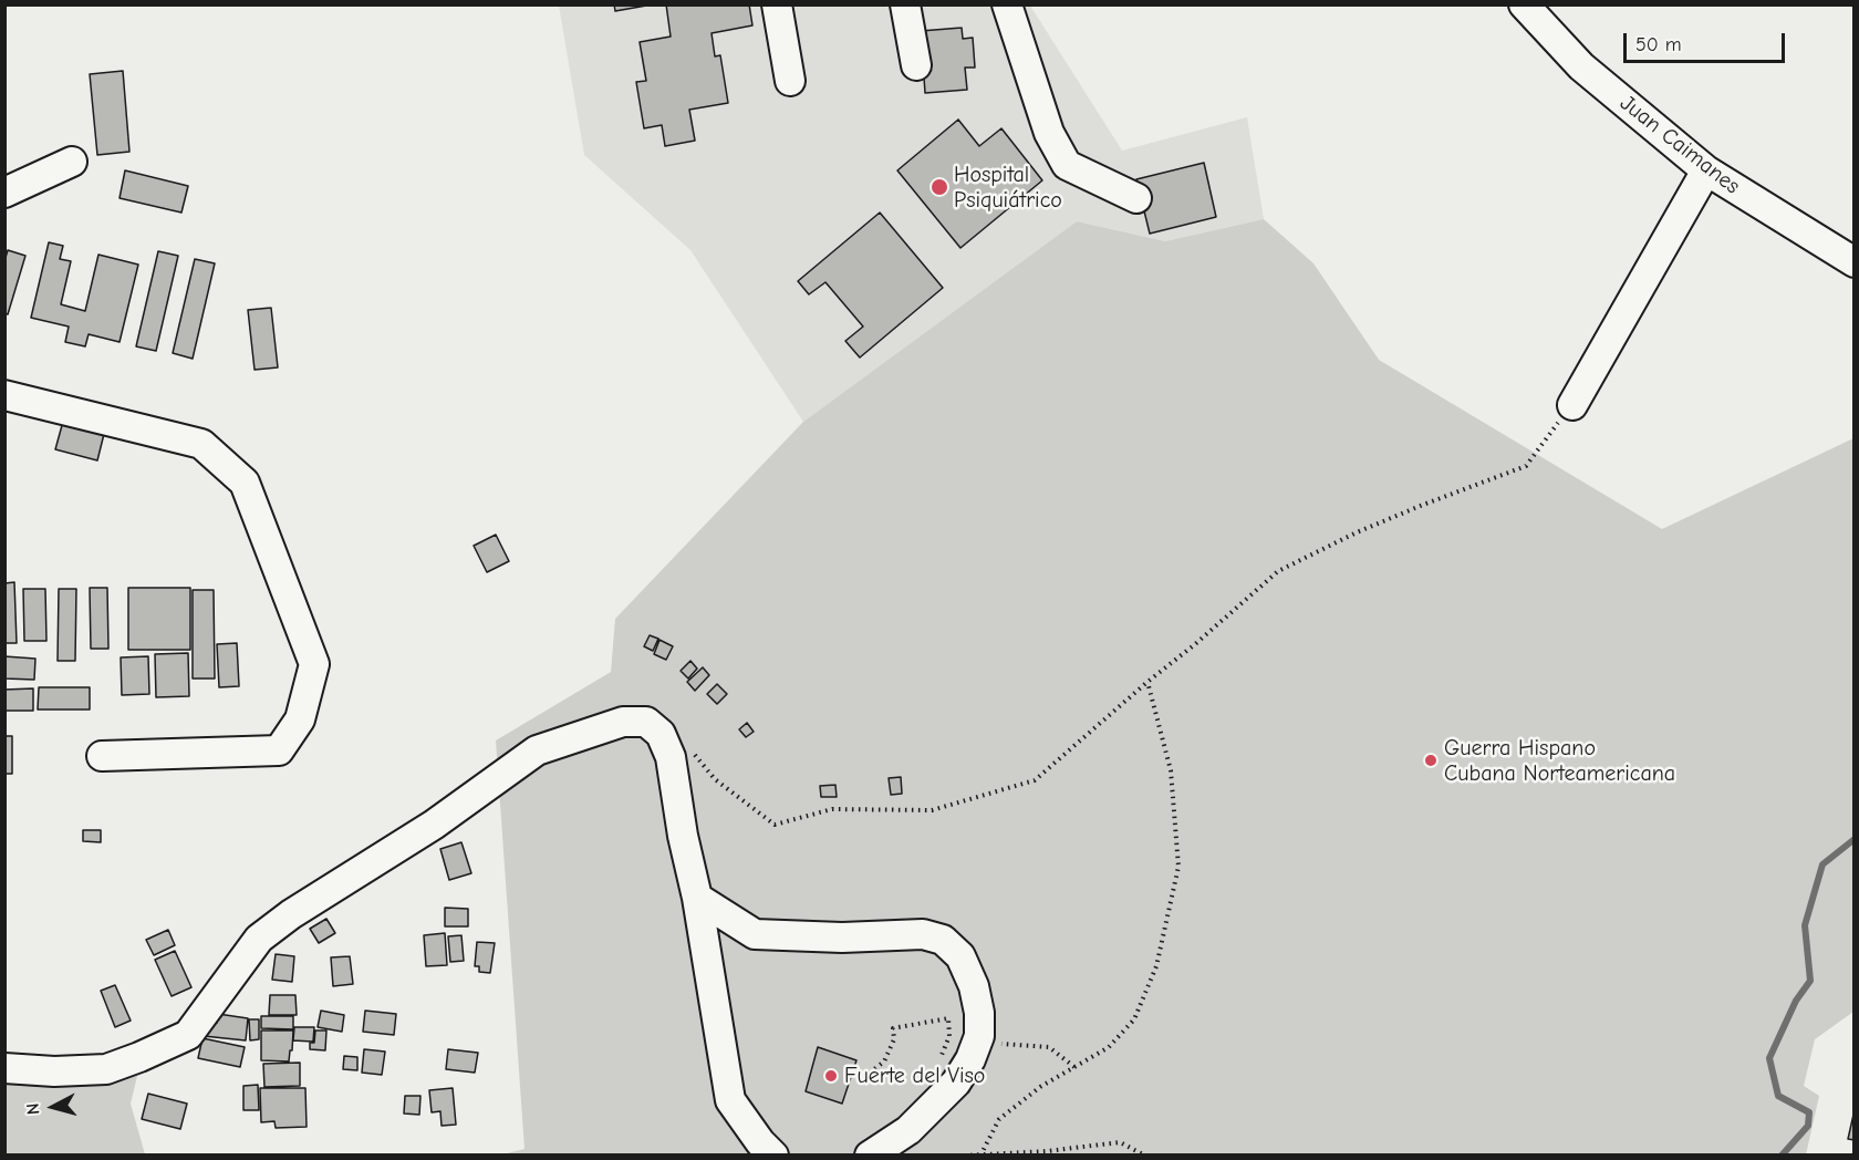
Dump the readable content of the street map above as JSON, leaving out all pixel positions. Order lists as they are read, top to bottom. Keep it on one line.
{"streets":{"street":["Juan Caimanes"]},"places":["Hospital Psiquiátrico","Guerra Hispano Cubana Norteamericana","Fuerte del Viso"],"scale_bar":"50 m","north":"left"}
